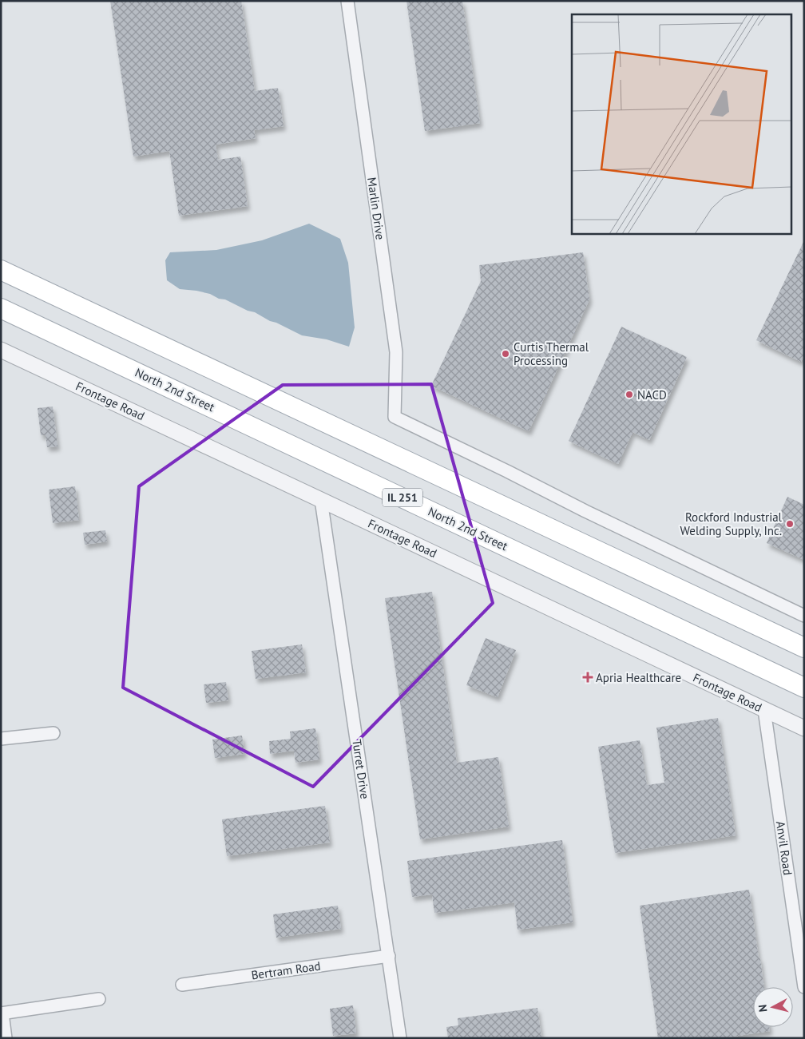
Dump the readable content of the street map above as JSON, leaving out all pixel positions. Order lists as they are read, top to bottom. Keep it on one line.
{"streets":{"main road":["North 2nd Street","IL 251"],"street":["Marlin Drive","Frontage Road","Turret Drive","Anvil Road","Bertram Road"]},"crossings":[["Frontage Road","Turret Drive"],["Frontage Road","Anvil Road"],["Turret Drive","Bertram Road"]],"places":{"other":["Curtis Thermal Processing","NACD","Rockford Industrial Welding Supply, Inc."],"health":["Apria Healthcare"]},"north":"left"}
